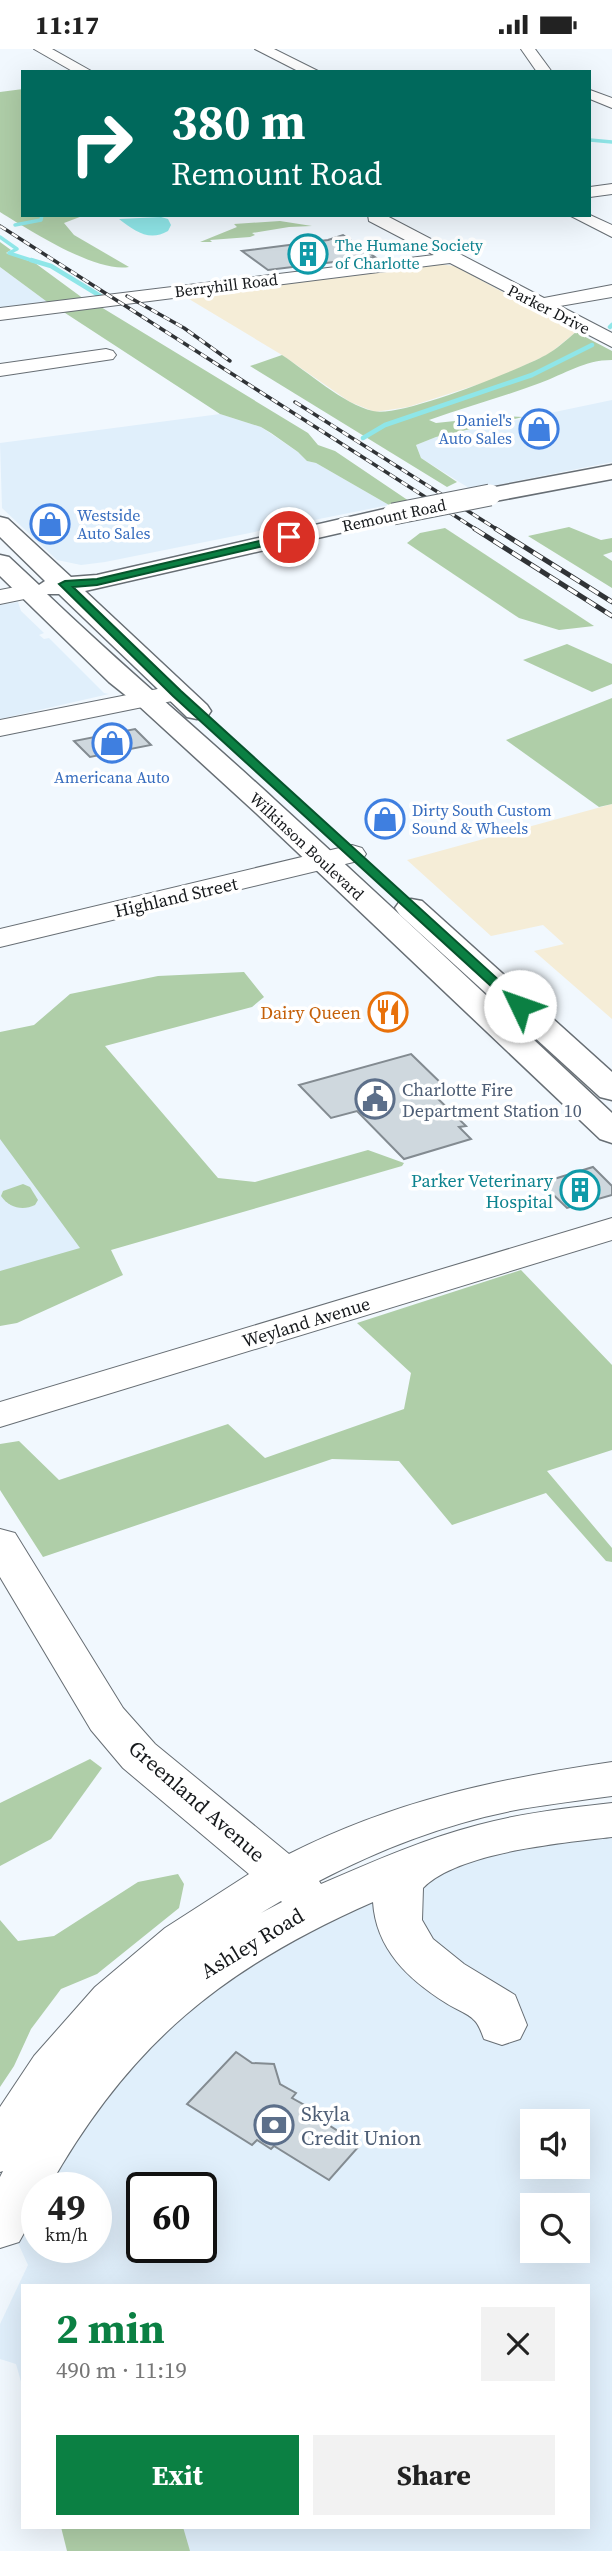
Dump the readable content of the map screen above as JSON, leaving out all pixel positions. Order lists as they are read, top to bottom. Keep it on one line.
{"streets":{"main road":["Remount Road","Wilkinson Boulevard"],"street":["Berryhill Road","Parker Drive","Highland Street","Weyland Avenue","Greenland Avenue","Ashley Road"]},"crossings":[["Berryhill Road","Parker Drive"],["Remount Road","Wilkinson Boulevard"],["Wilkinson Boulevard","Highland Street"],["Greenland Avenue","Ashley Road"]],"places":{"building":["The Humane Society of Charlotte","Parker Veterinary Hospital"],"shop":["Daniel's Auto Sales","Westside Auto Sales","Americana Auto","Dirty South Custom Sound & Wheels"],"restaurant":["Dairy Queen"],"public building":["Charlotte Fire Department Station 10"],"bank":["Skyla Credit Union"]},"page":{"status":"11:17","turn":["380 m","Remount Road"],"speed":"49 km/h","limit":"60","heading":["2 min","490 m · 11:19"],"buttons":["Exit","Share"]}}
